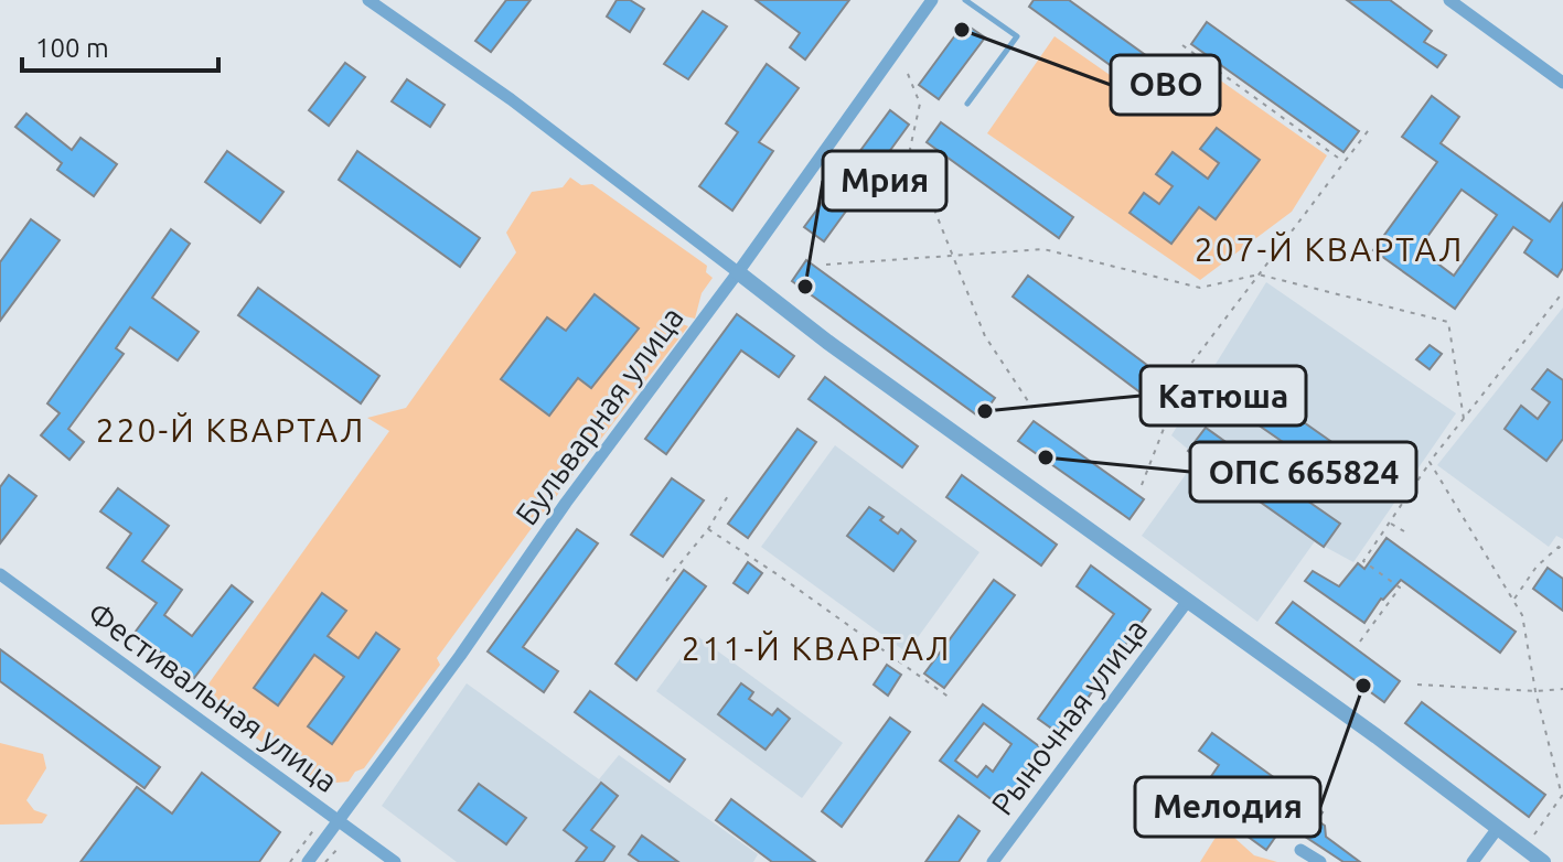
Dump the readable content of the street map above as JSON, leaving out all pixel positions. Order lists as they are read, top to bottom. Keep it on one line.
{"streets":{"street":["Бульварная улица","Фестивальная улица","Рыночная улица"]},"crossings":[["Бульварная улица","Фестивальная улица"]],"districts":["207-Й КВАРТАЛ","220-Й КВАРТАЛ","211-Й КВАРТАЛ"],"places":["ОВО","Мрия","Катюша","ОПС 665824","Мелодия"],"scale_bar":"100 m"}
